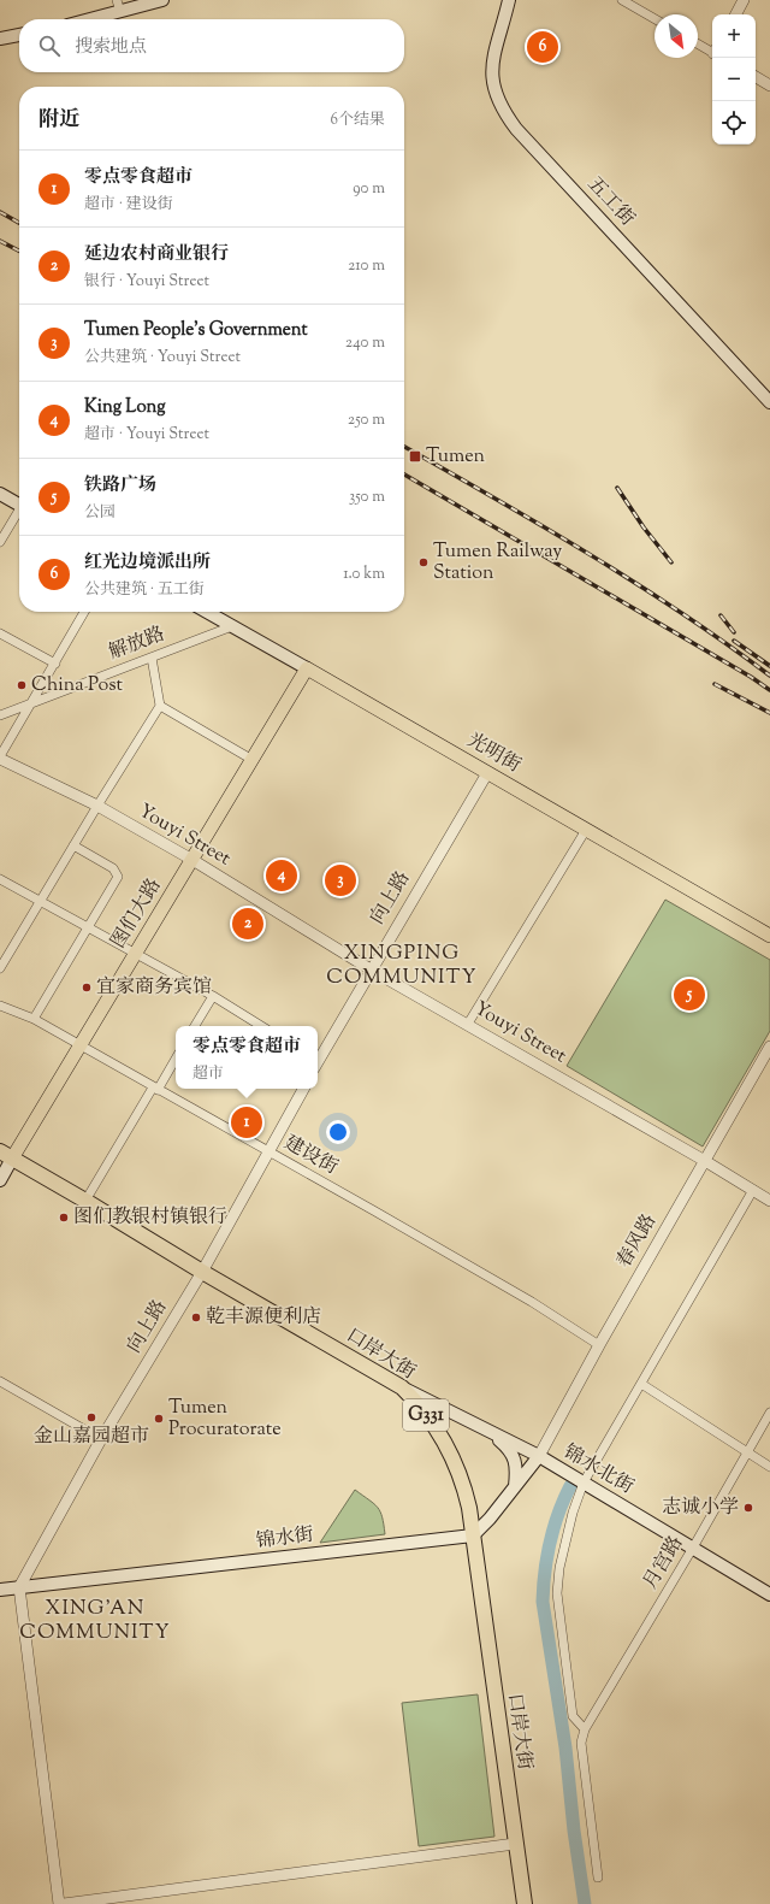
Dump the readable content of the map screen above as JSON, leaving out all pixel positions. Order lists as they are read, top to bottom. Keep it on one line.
{"streets":{"highway":["口岸大街","G331"],"main road":["五工街","光明街","图们大路","锦水北街","锦水街"],"street":["解放路","Youyi Street","向上路","建设街","春风路","月宫路"]},"crossings":[["解放路","光明街"],["光明街","向上路"],["光明街","图们大路"],["Youyi Street","向上路"],["Youyi Street","图们大路"],["Youyi Street","春风路"],["向上路","建设街"],["向上路","口岸大街"],["向上路","锦水街"],["图们大路","建设街"],["图们大路","口岸大街"],["建设街","春风路"],["春风路","锦水北街"],["口岸大街","锦水北街"],["口岸大街","锦水街"],["锦水北街","月宫路"]],"districts":["XINGPING COMMUNITY","XING'AN COMMUNITY"],"places":{"transit":["Tumen"],"other":["Tumen Railway Station","China Post","宜家商务宾馆","图们教银村镇银行","乾丰源便利店","金山嘉园超市","Tumen Procuratorate","志诚小学"]},"north":"bottom right","page":{"map_buttons":["+","−"],"search":"搜索地点","pins":["6","4","3","2","5","1"],"heading":["附近","6个结果"],"list":[{"mark":"1","name":"零点零食超市","note":"超市 · 建设街","value":"90 m"},{"mark":"2","name":"延边农村商业银行","note":"银行 · Youyi Street","value":"210 m"},{"mark":"3","name":"Tumen People's Government","note":"公共建筑 · Youyi Street","value":"240 m"},{"mark":"4","name":"King Long","note":"超市 · Youyi Street","value":"250 m"},{"mark":"5","name":"铁路广场","note":"公园","value":"350 m"},{"mark":"6","name":"红光边境派出所","note":"公共建筑 · 五工街","value":"1.0 km"}],"popup":["零点零食超市","超市"]}}
